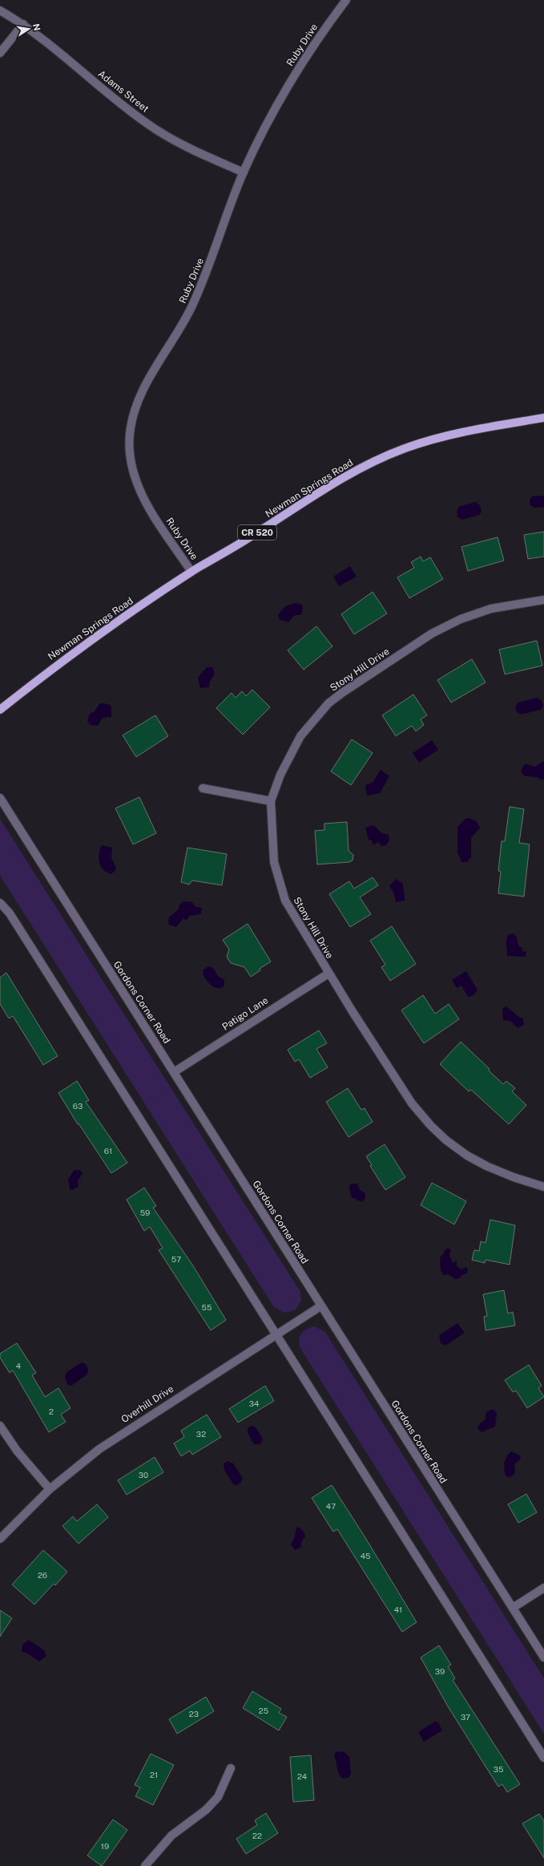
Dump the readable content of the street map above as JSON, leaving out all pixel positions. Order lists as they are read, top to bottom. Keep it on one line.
{"streets":{"main road":["Newman Springs Road","CR 520"],"street":["Ruby Drive","Adams Street","Stony Hill Drive","Gordons Corner Road","Patigo Lane","Overhill Drive"]},"crossings":[["Ruby Drive","Adams Street"],["Ruby Drive","Newman Springs Road"],["Stony Hill Drive","Patigo Lane"],["Gordons Corner Road","Patigo Lane"],["Gordons Corner Road","Overhill Drive"]],"house_numbers":["63","61","59","57","55","4","34","2","32","30","47","45","26","41","39","25","23","37","35","21","24","22","19"],"north":"right"}
